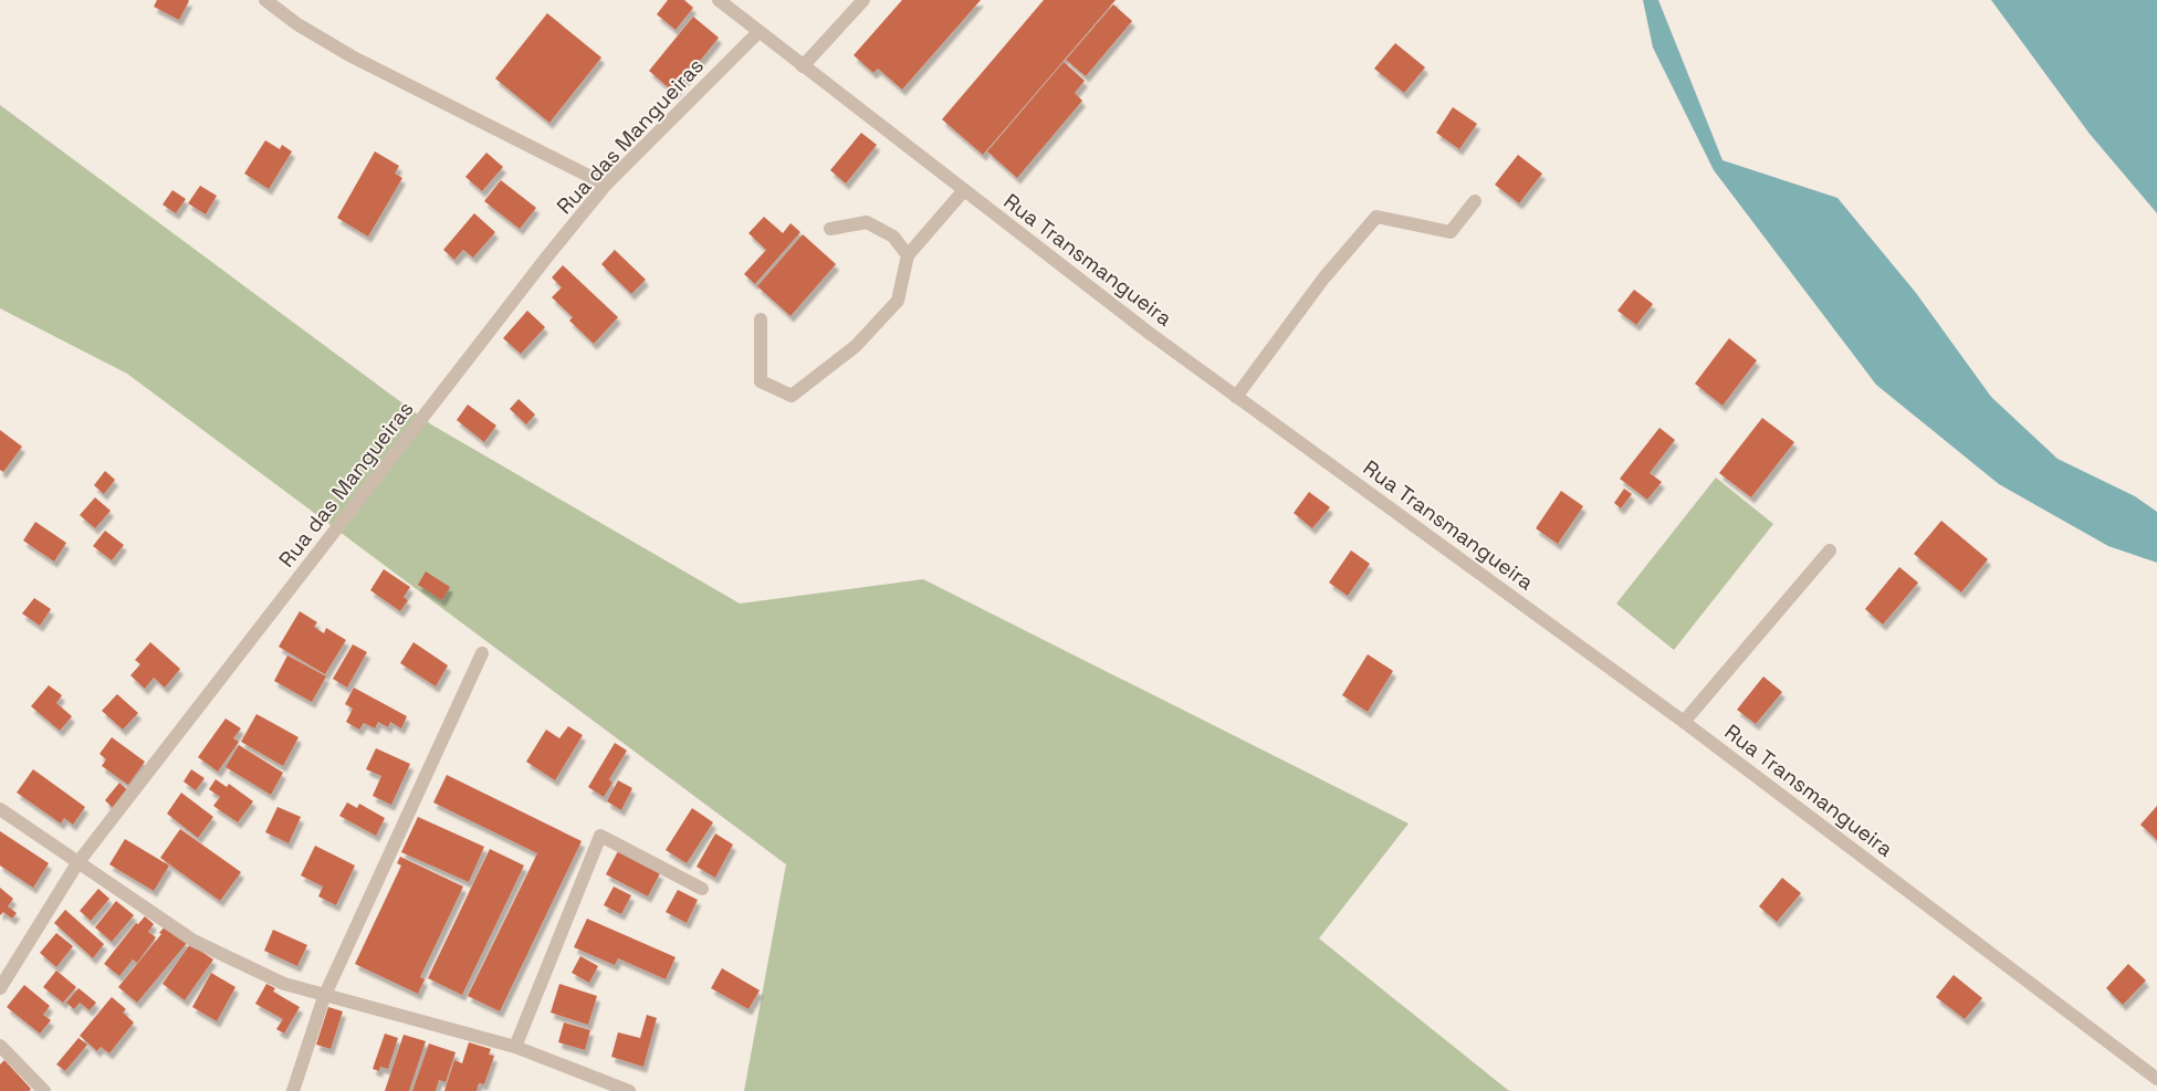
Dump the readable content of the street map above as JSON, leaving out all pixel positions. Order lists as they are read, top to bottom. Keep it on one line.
{"streets":{"street":["Rua das Mangueiras","Rua Transmangueira"]},"crossings":[["Rua das Mangueiras","Rua Transmangueira"]]}
